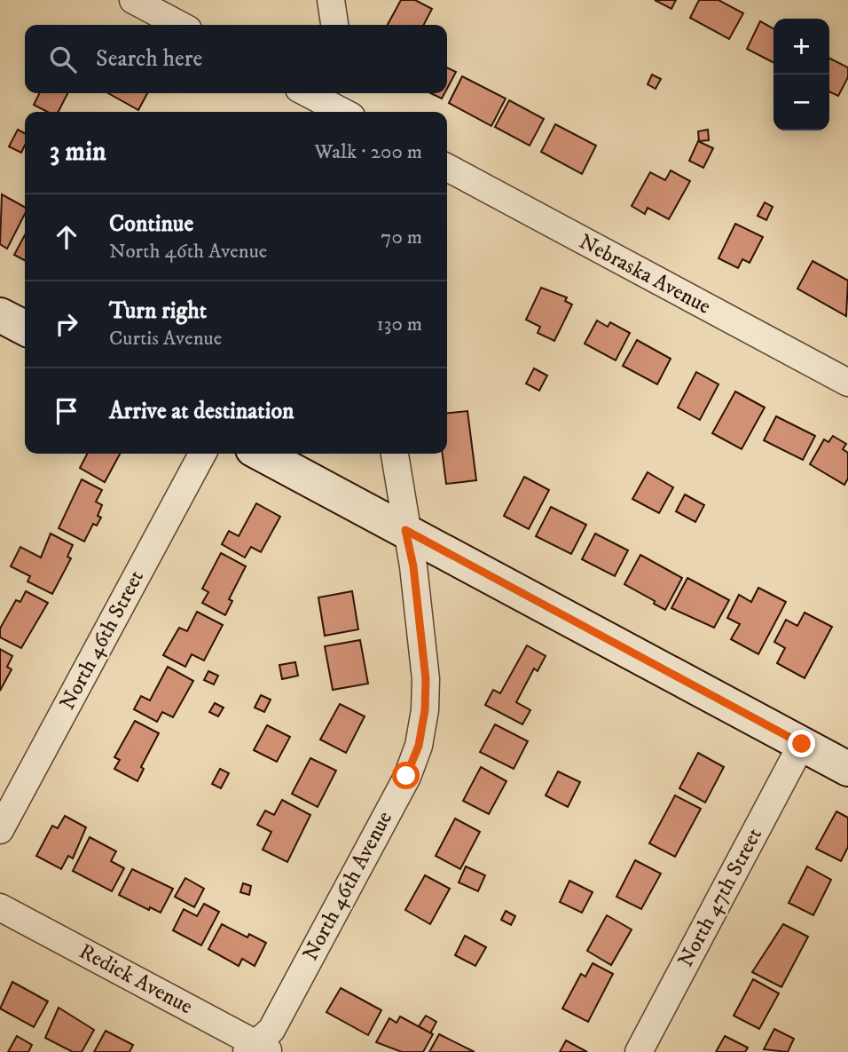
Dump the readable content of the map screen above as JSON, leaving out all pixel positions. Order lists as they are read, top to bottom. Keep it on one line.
{"streets":{"street":["Nebraska Avenue","North 46th Street","North 46th Avenue","North 47th Street","Redick Avenue"]},"crossings":[["North 46th Avenue","Redick Avenue"]],"page":{"map_buttons":["+","−"],"search":"Search here","heading":["3 min","Walk · 200 m"],"list":[["Continue","North 46th Avenue","70 m"],["Turn right","Curtis Avenue","130 m"],"Arrive at destination"]}}
